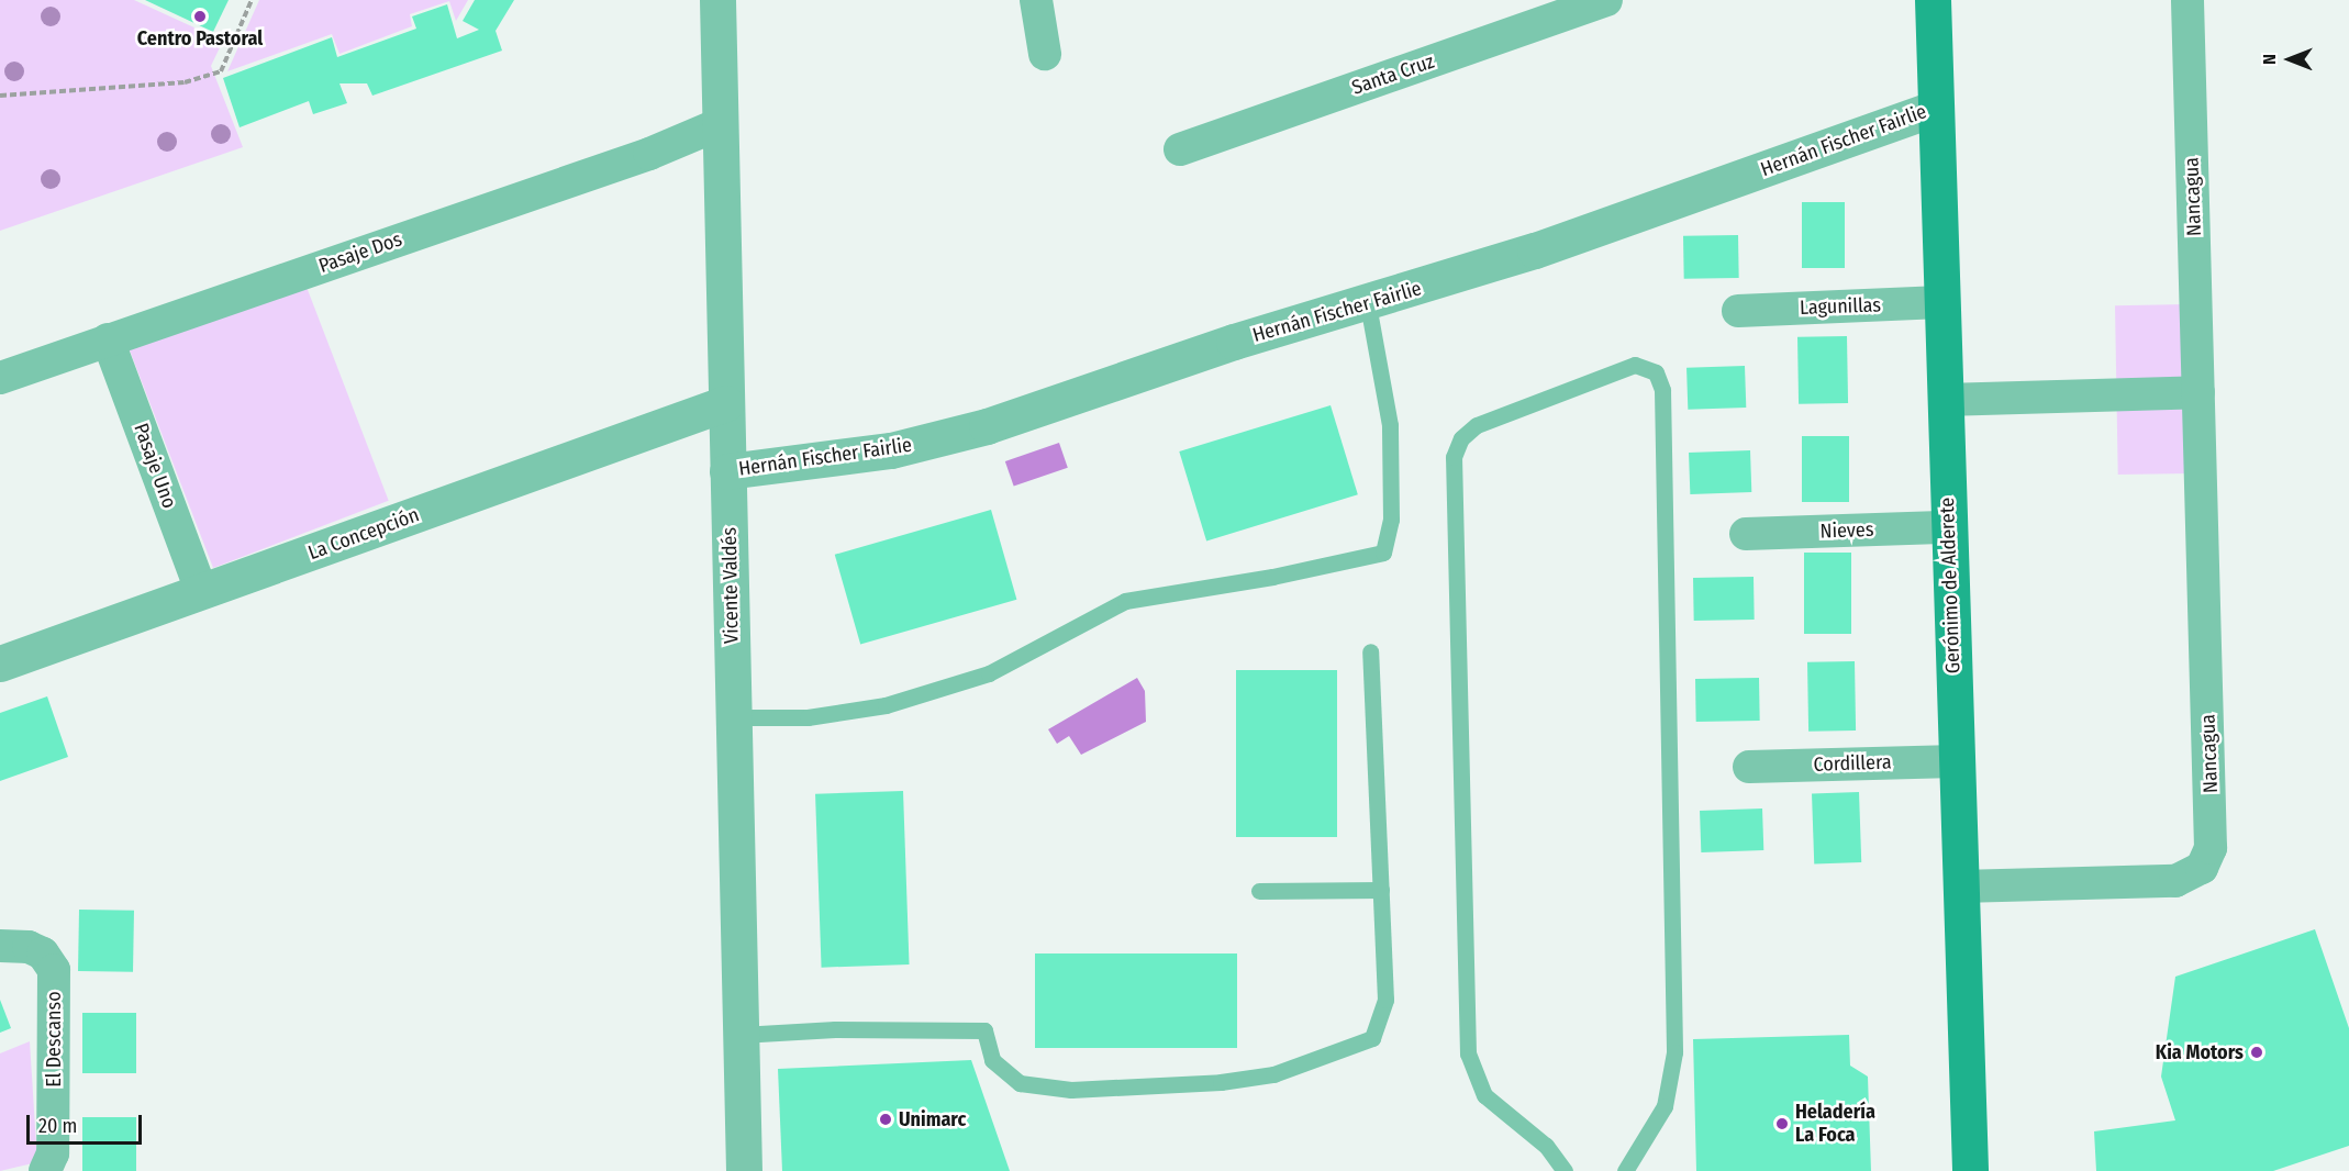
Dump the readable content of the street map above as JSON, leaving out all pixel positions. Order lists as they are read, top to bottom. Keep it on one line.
{"streets":{"main road":["Gerónimo de Alderete"],"street":["Santa Cruz","Hernán Fischer Fairlie","Nancagua","Pasaje Dos","Lagunillas","Pasaje Uno","Nieves","La Concepción","Vicente Valdés","Cordillera","El Descanso"]},"crossings":[["Hernán Fischer Fairlie","Vicente Valdés"],["Hernán Fischer Fairlie","Gerónimo de Alderete"],["Nancagua","Gerónimo de Alderete"],["Pasaje Dos","Pasaje Uno"],["Pasaje Dos","Vicente Valdés"],["Lagunillas","Gerónimo de Alderete"],["Pasaje Uno","La Concepción"],["Nieves","Gerónimo de Alderete"],["La Concepción","Vicente Valdés"],["Gerónimo de Alderete","Cordillera"]],"places":["Centro Pastoral","Kia Motors","Unimarc","Heladería La Foca"],"scale_bar":"20 m","north":"left"}
